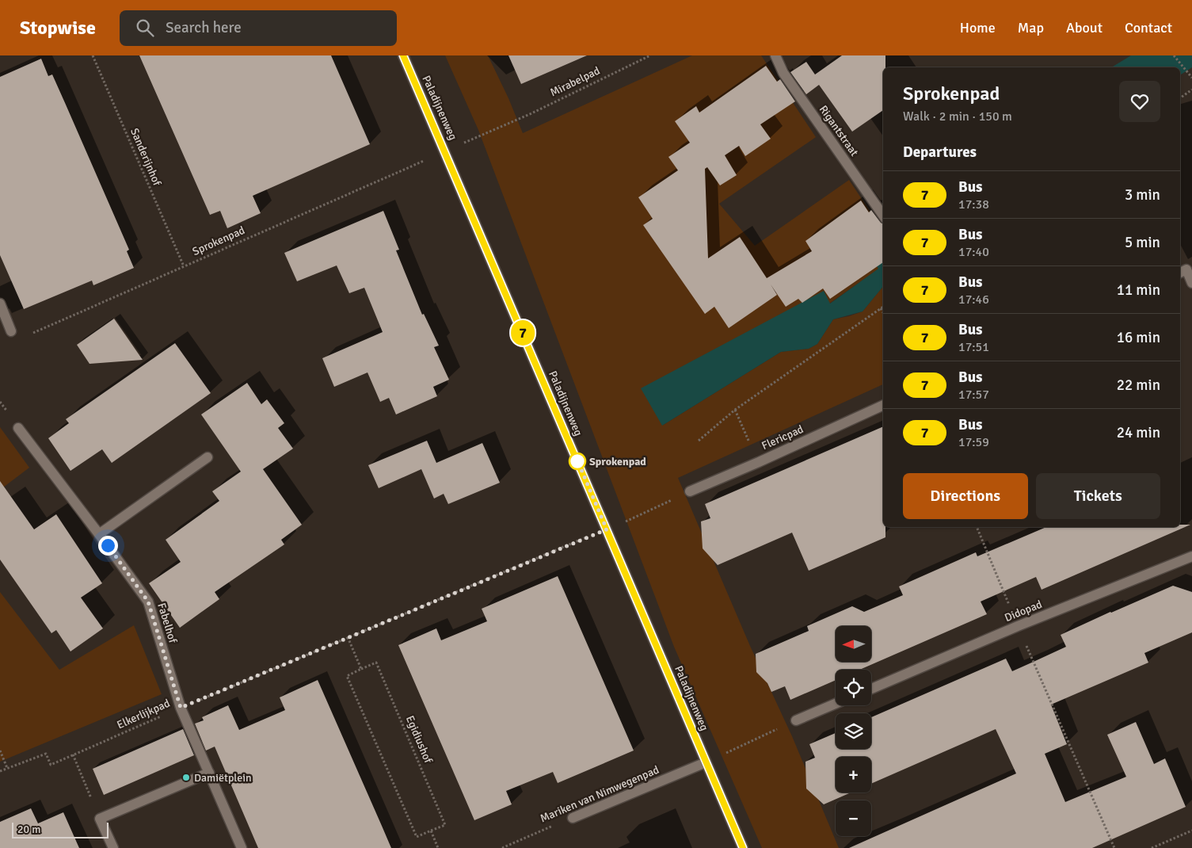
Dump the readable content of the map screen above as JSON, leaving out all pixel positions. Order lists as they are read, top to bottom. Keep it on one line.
{"streets":{"street":["Paladijnenweg","Rigantstraat","Flericpad","Didopad","Fabelhof","Mariken van Nimwegenpad"],"path":["Mirabelpad","Sanderijnhof","Sprokenpad","Elkerlijkpad","Egidiushof"]},"crossings":[["Mirabelpad","Paladijnenweg"],["Mirabelpad","Sprokenpad"],["Paladijnenweg","Sprokenpad"],["Paladijnenweg","Elkerlijkpad"],["Paladijnenweg","Mariken van Nimwegenpad"],["Sanderijnhof","Sprokenpad"],["Flericpad","Elkerlijkpad"],["Fabelhof","Elkerlijkpad"]],"places":["Sprokenpad","Damiëtplein"],"lines":["bus line 7"],"scale_bar":"20 m","north":"left","page":{"header":"Stopwise","search":"Search here","nav":["Home","Map","About","Contact"],"on_map":"7","heading":[["Sprokenpad","Walk · 2 min · 150 m"],"Departures"],"list":[{"mark":"7","name":"Bus","note":"17:38","value":"3 min"},{"mark":"7","name":"Bus","note":"17:40","value":"5 min"},{"mark":"7","name":"Bus","note":"17:46","value":"11 min"},{"mark":"7","name":"Bus","note":"17:51","value":"16 min"},{"mark":"7","name":"Bus","note":"17:57","value":"22 min"},{"mark":"7","name":"Bus","note":"17:59","value":"24 min"}],"buttons":["Directions","Tickets"],"map_buttons":["+","−"],"scale":"20 m"}}
